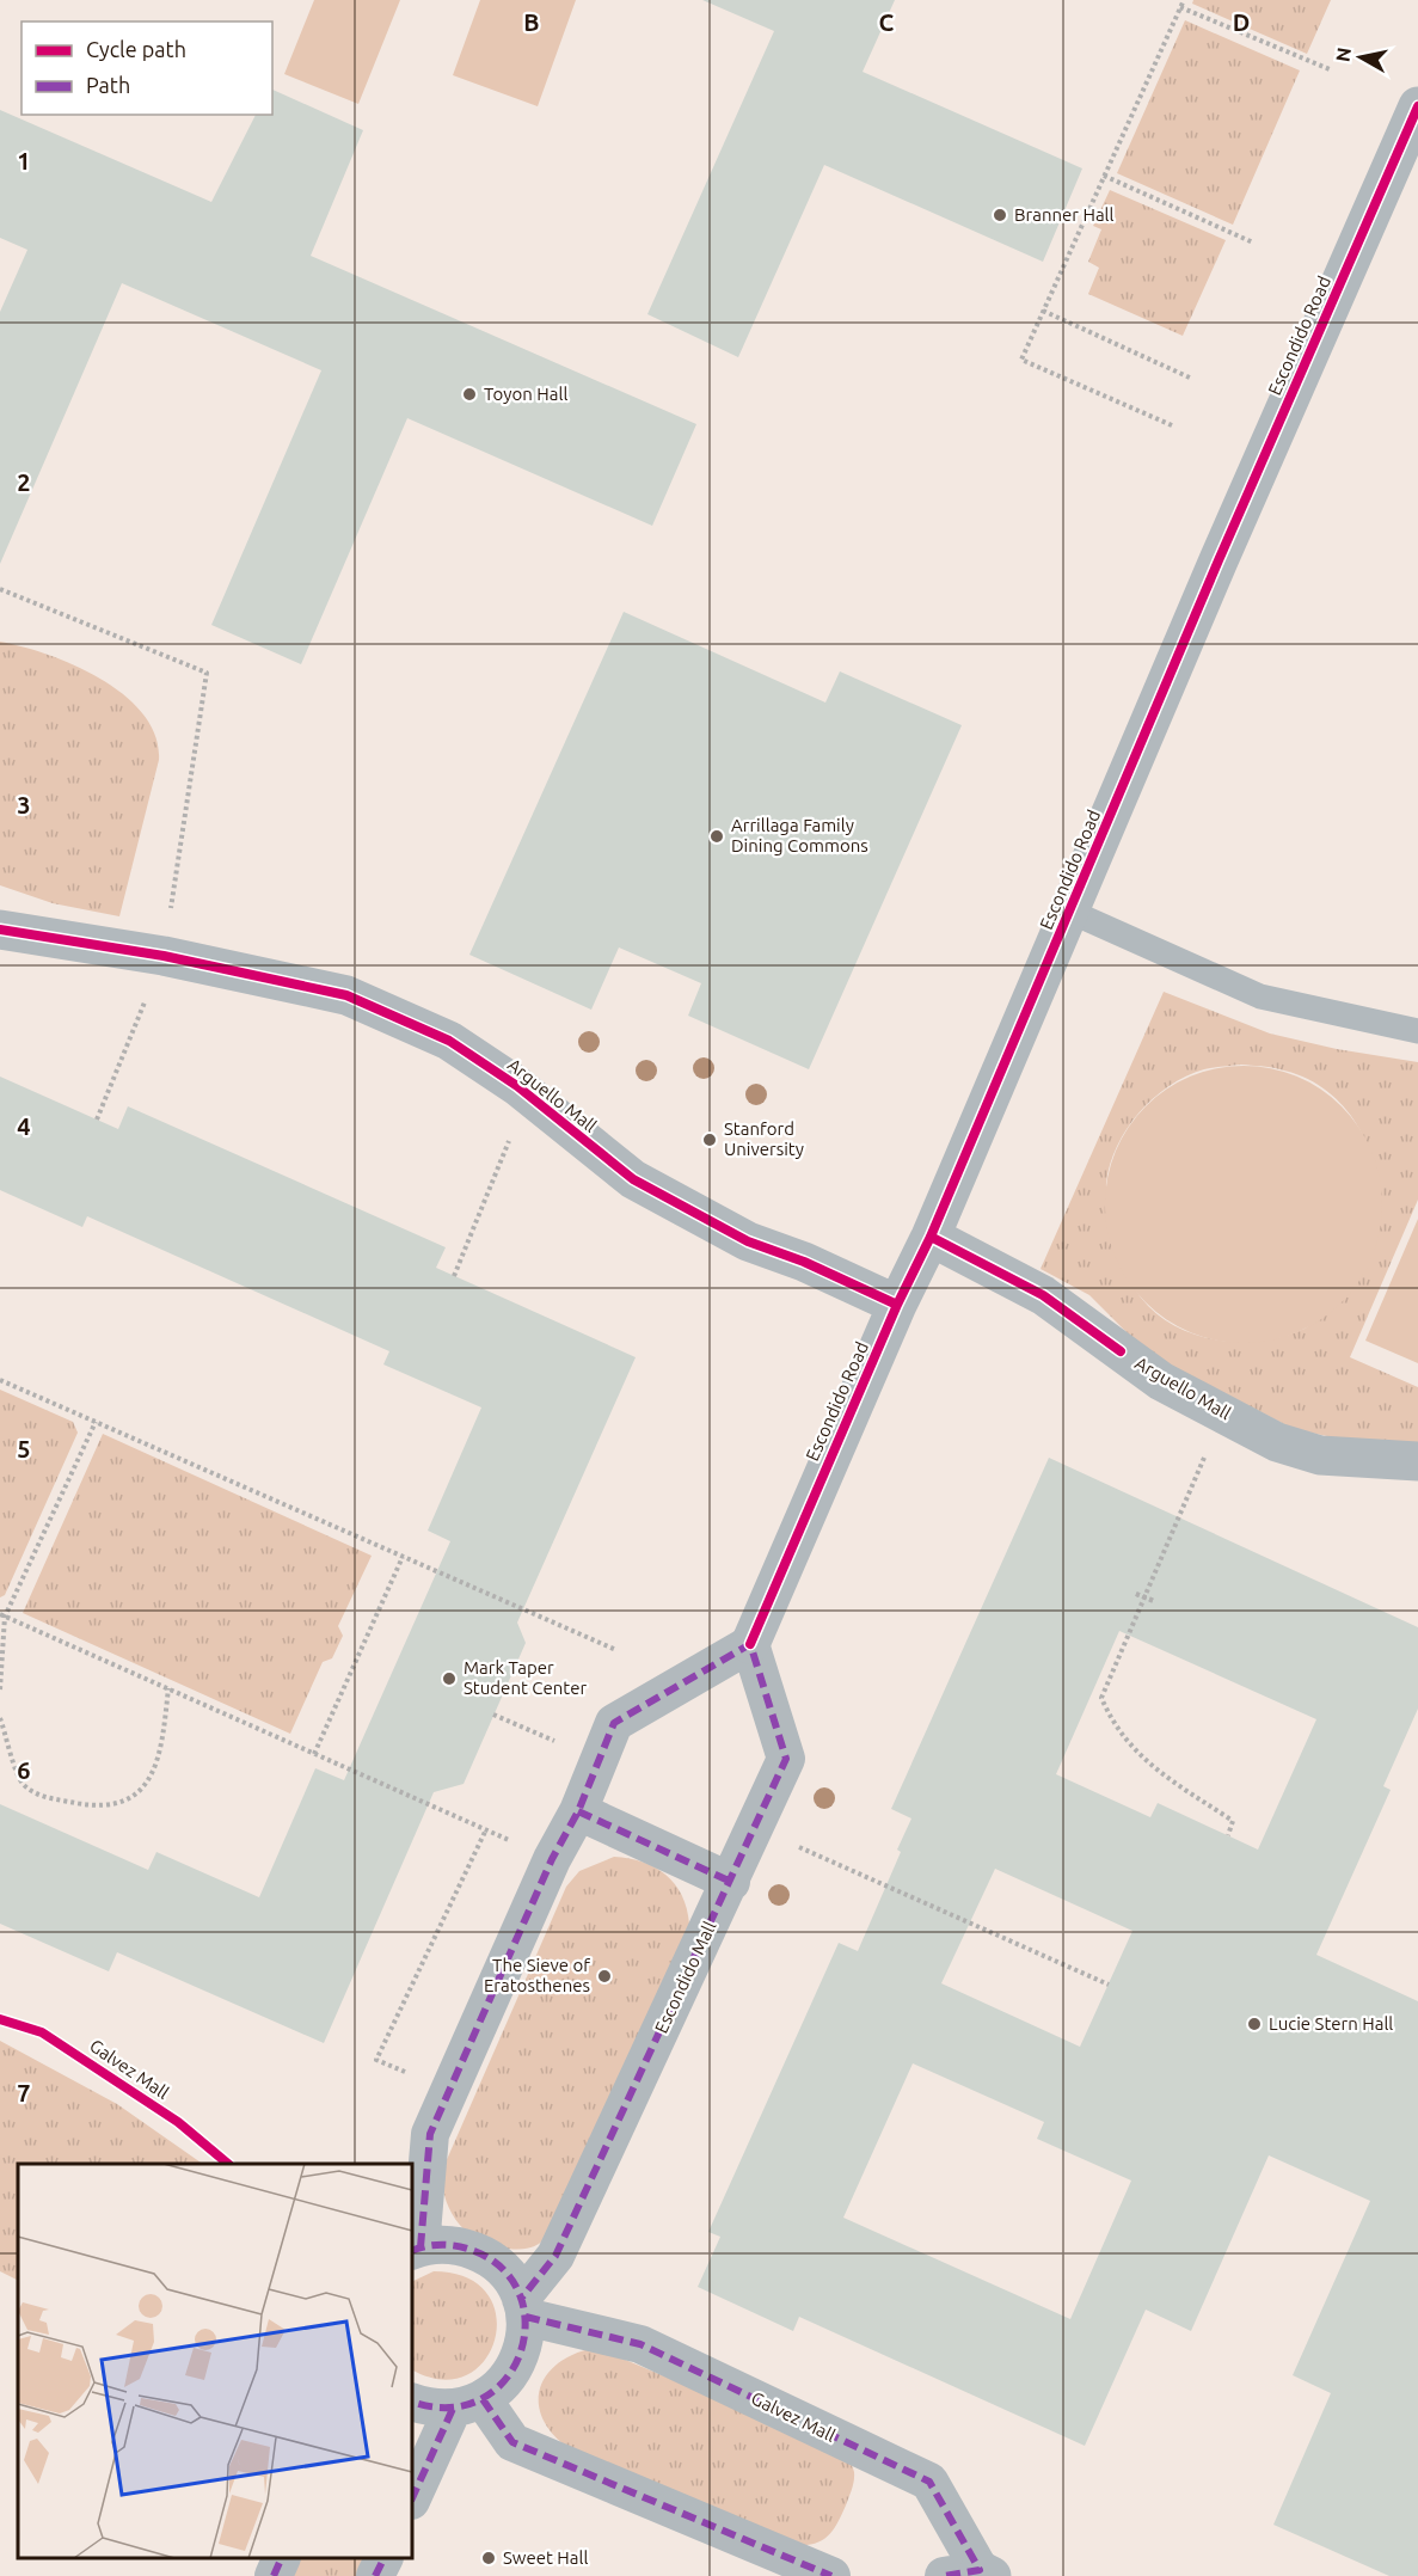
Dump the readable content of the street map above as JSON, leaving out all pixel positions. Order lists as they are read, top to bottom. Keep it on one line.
{"streets":{"street":["Escondido Road","Arguello Mall","Escondido Mall","Galvez Mall"]},"crossings":[["Escondido Road","Arguello Mall"],["Escondido Road","Escondido Mall"],["Escondido Mall","Galvez Mall"]],"places":["Branner Hall","Toyon Hall","Arrillaga Family Dining Commons","Stanford University","Mark Taper Student Center","The Sieve of Eratosthenes","Lucie Stern Hall","Sweet Hall"],"legend":["Cycle path","Path"],"north":"left","grid":{"columns":["B","C","D"],"rows":["1","2","3","4","5","6","7"]}}
